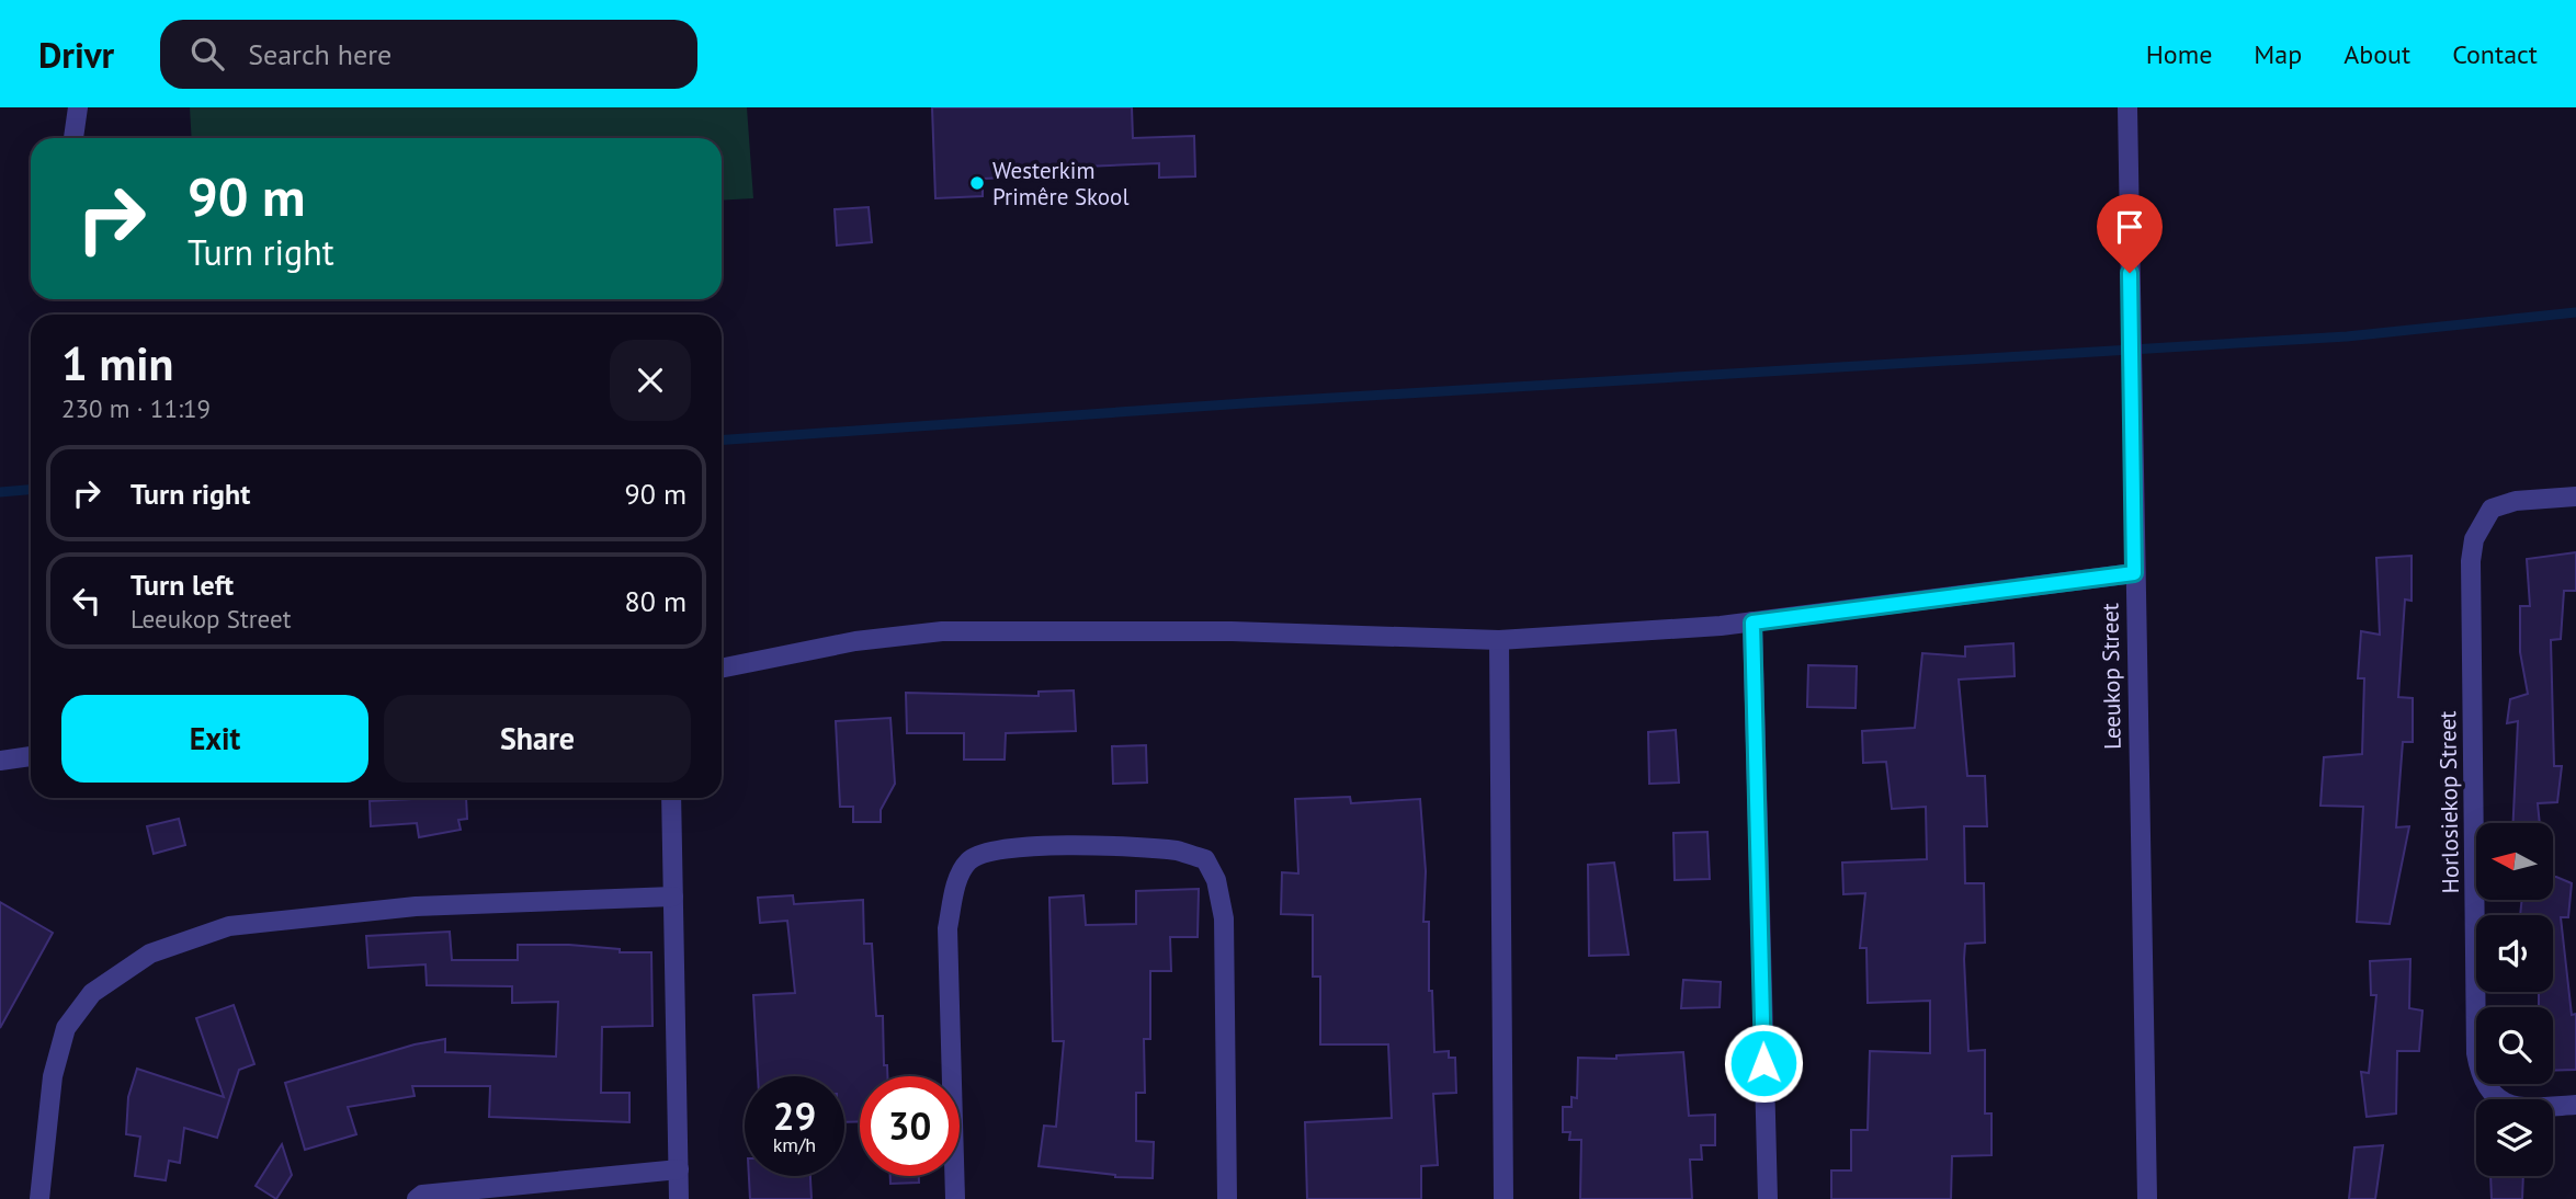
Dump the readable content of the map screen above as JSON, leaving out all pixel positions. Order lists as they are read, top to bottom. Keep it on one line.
{"streets":{"street":["Leeukop Street","Horlosiekop Street"]},"places":["Westerkim Primêre Skool"],"north":"left","page":{"header":"Drivr","search":"Search here","nav":["Home","Map","About","Contact"],"turn":["90 m","Turn right"],"heading":["1 min","230 m · 11:19"],"list":[{"name":"Turn right","value":"90 m"},{"name":"Turn left","note":"Leeukop Street","value":"80 m"}],"buttons":["Exit","Share"],"speed":"29 km/h","limit":"30"}}
